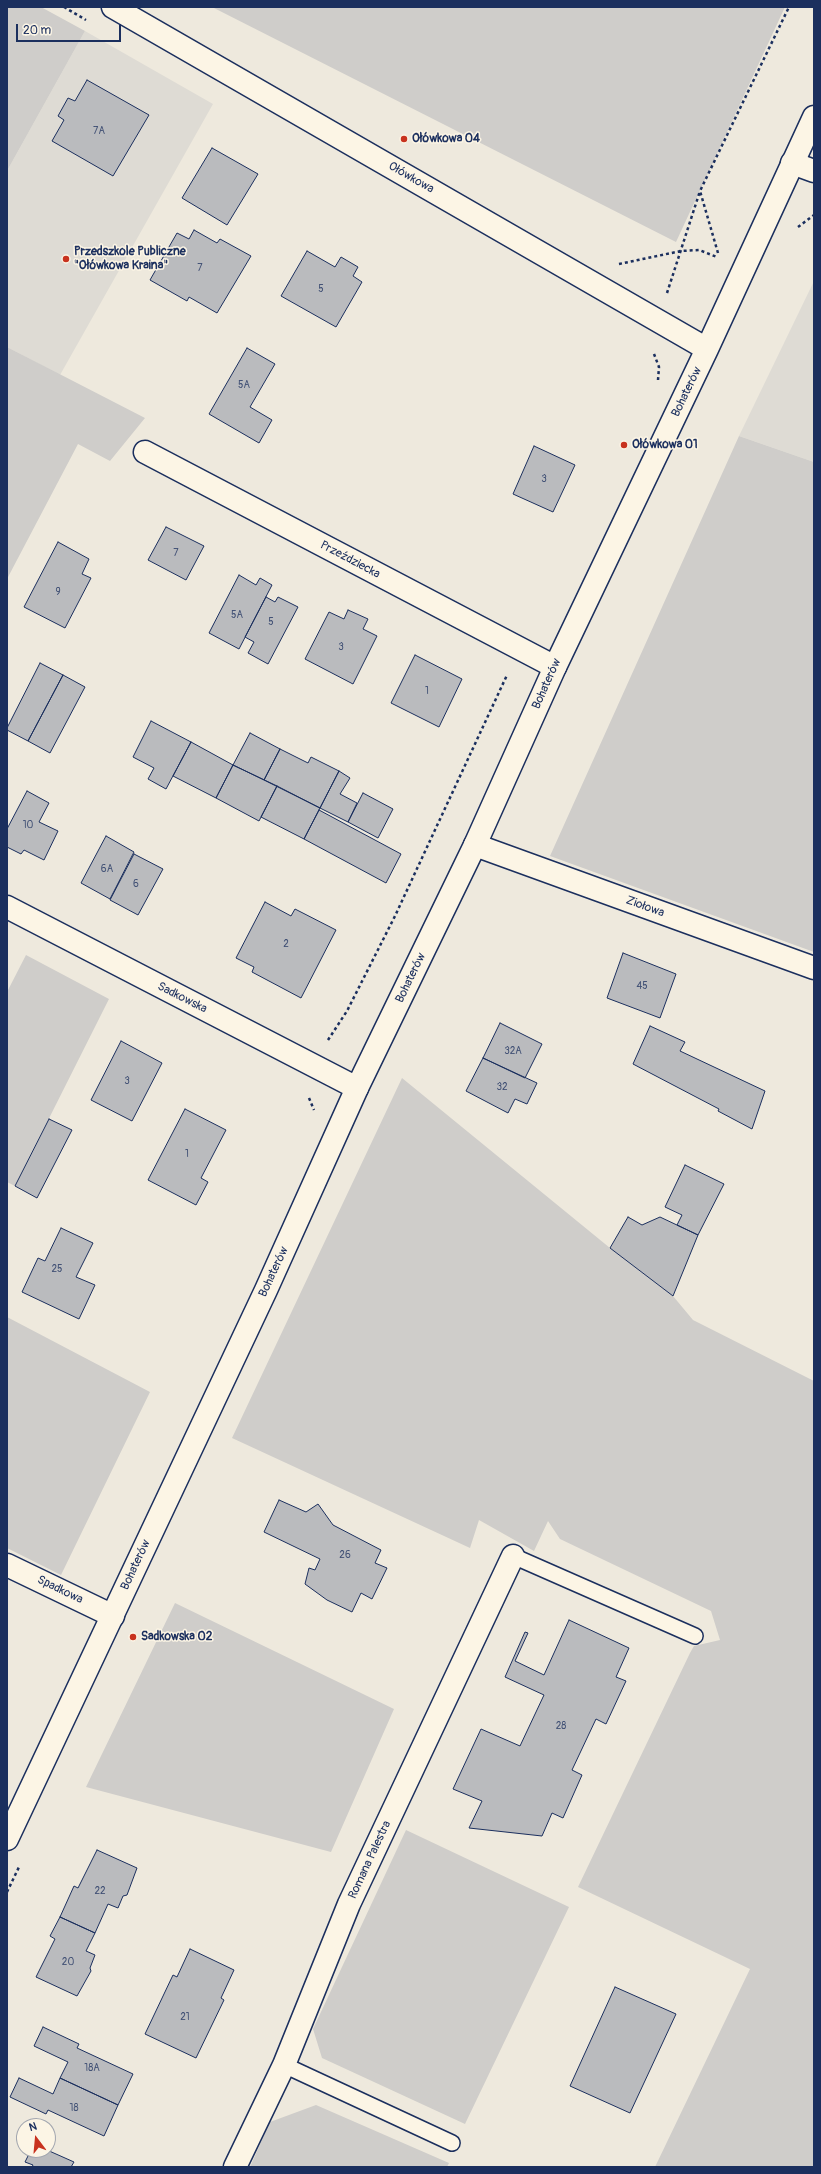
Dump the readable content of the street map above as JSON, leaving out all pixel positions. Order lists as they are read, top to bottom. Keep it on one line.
{"streets":{"street":["Ołówkowa","Bohaterów","Przeździecka","Ziołowa","Sadkowska","Spadkowa","Romana Palestra"]},"crossings":[["Ołówkowa","Bohaterów"],["Bohaterów","Przeździecka"],["Bohaterów","Ziołowa"],["Bohaterów","Sadkowska"],["Bohaterów","Spadkowa"]],"places":["Ołówkowa 04","Przedszkole Publiczne \"Ołówkowa Kraina\"","Ołówkowa 01","Sadkowska 02"],"house_numbers":["7A","7","5","5A","3","7","9","5A","5","3","1","10","6A","6","2","45","32A","3","32","1","25","26","28","22","20","21","18A","18"],"scale_bar":"20 m","north":"top"}
